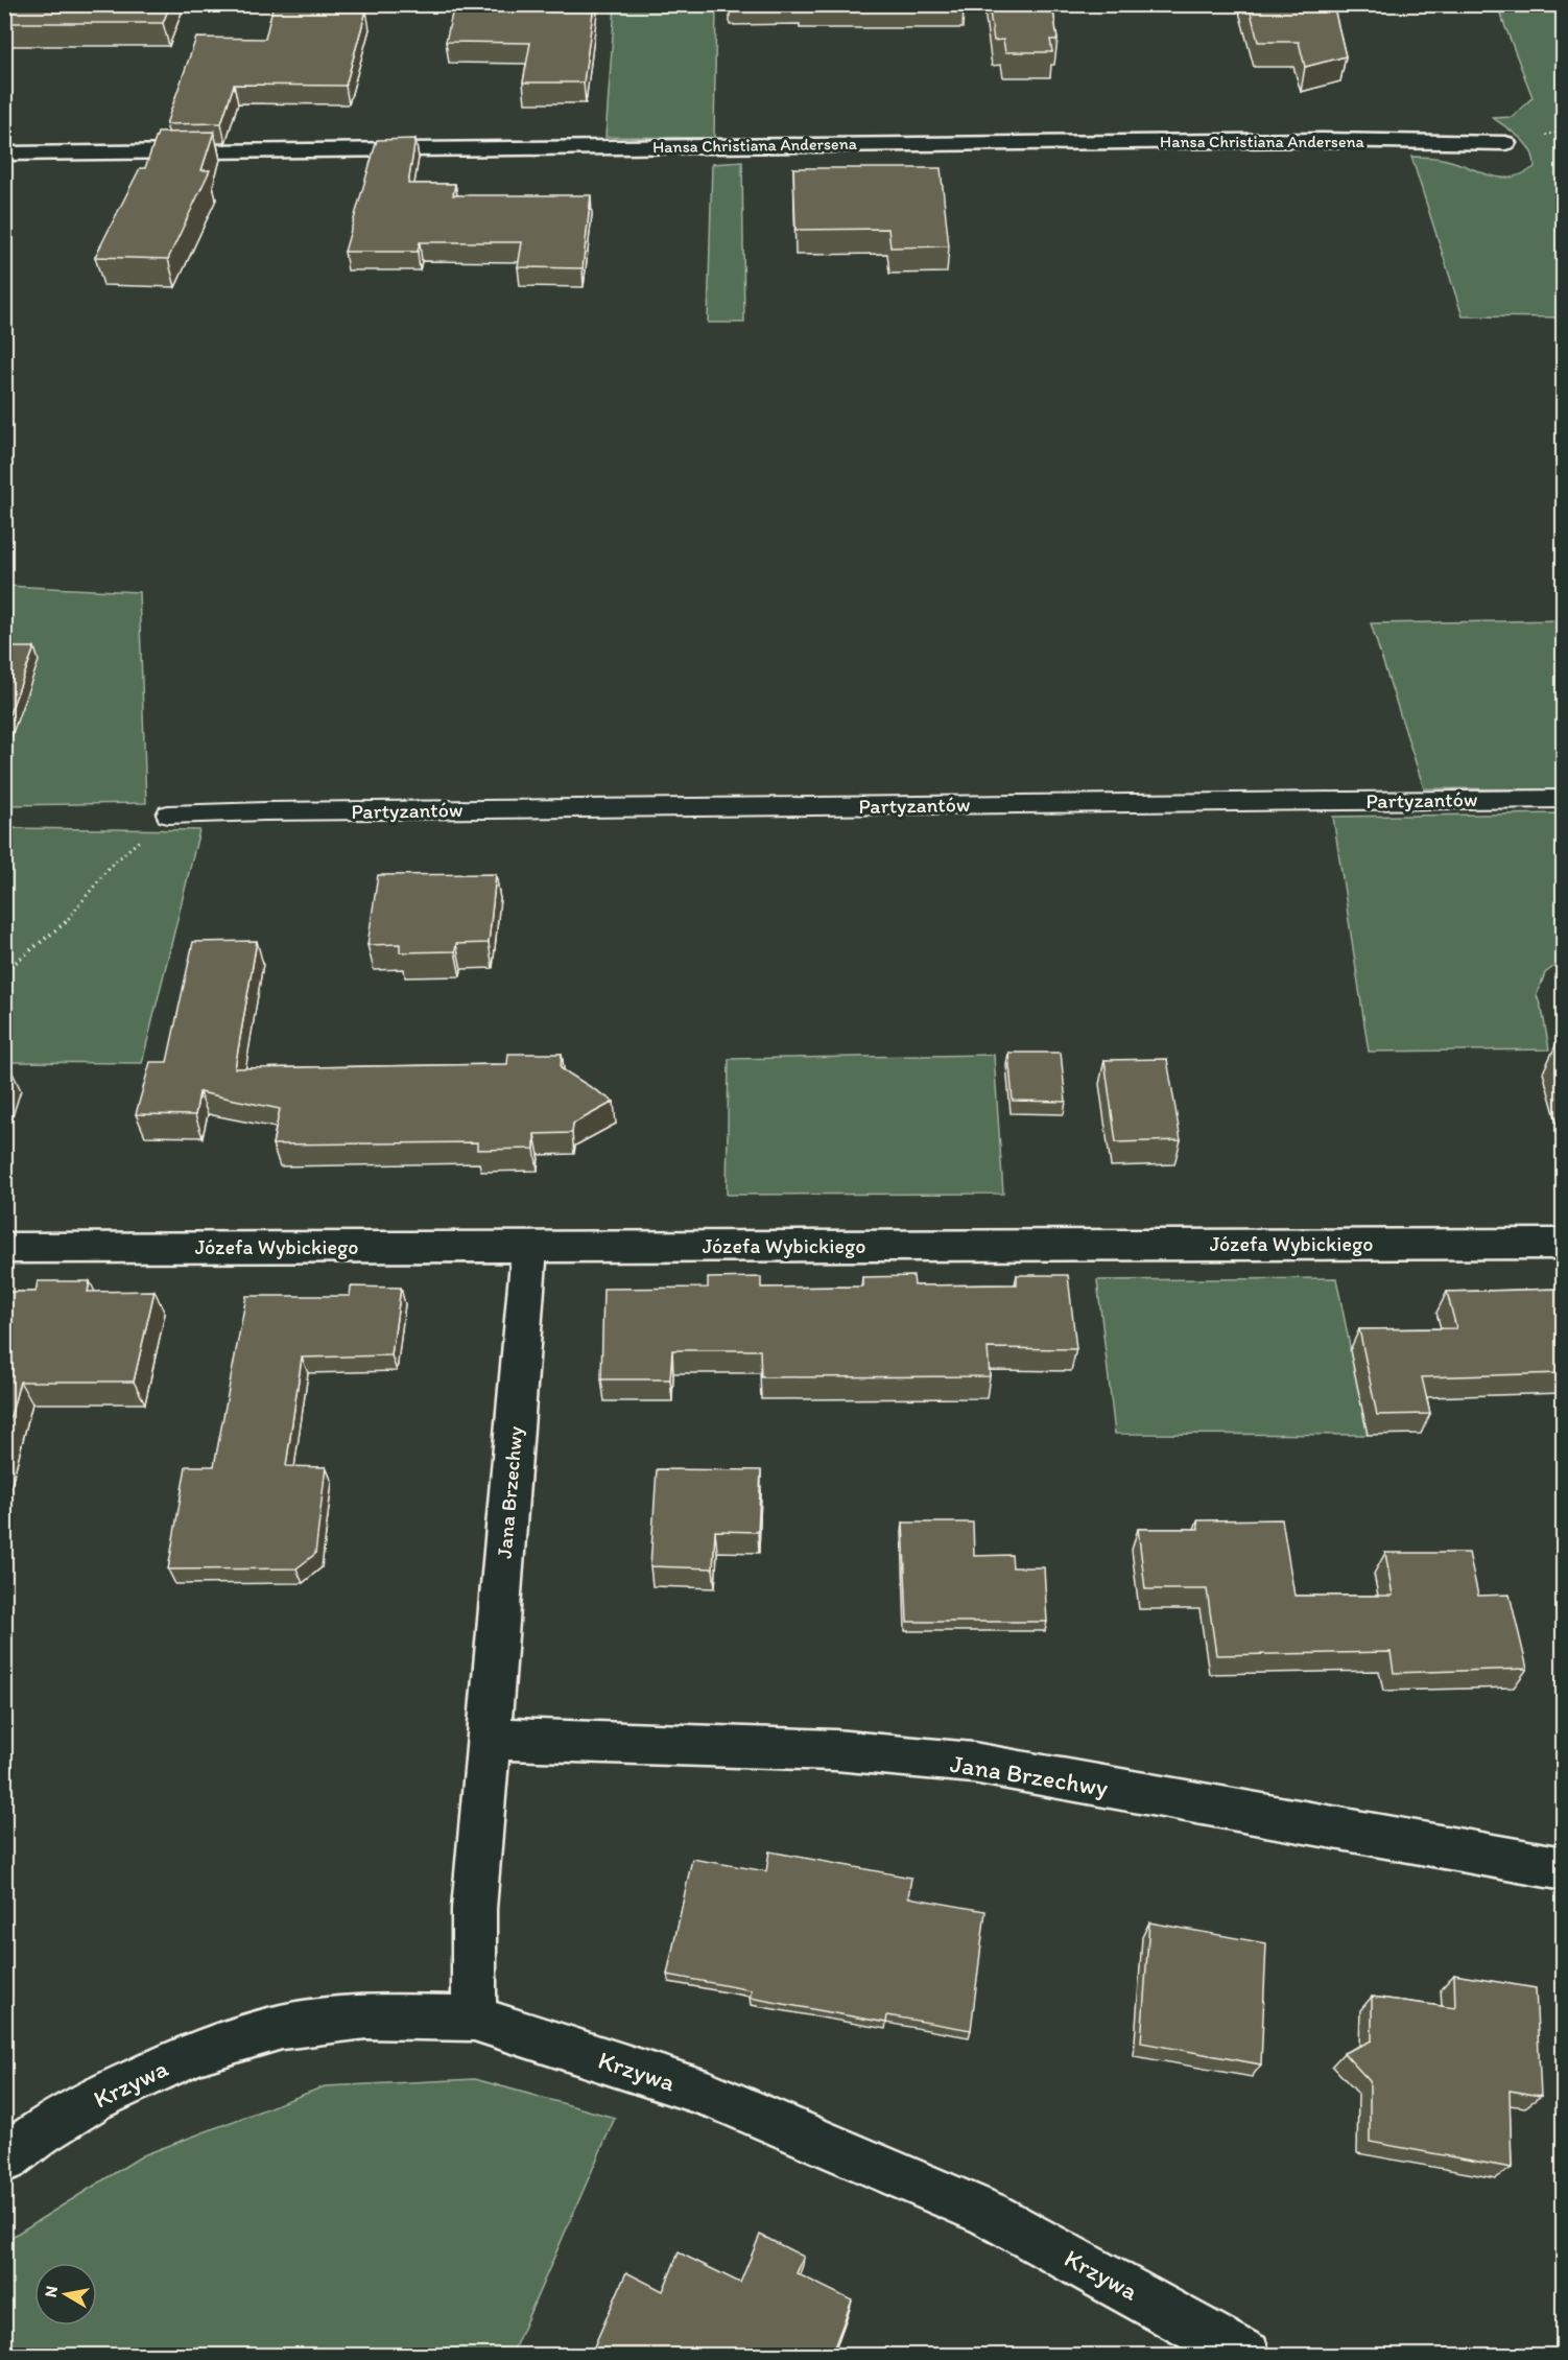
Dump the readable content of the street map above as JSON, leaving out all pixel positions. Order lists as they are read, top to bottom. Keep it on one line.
{"streets":{"street":["Hansa Christiana Andersena","Józefa Wybickiego","Jana Brzechwy","Krzywa"],"lane":["Partyzantów"]},"crossings":[["Józefa Wybickiego","Jana Brzechwy"],["Jana Brzechwy","Krzywa"]],"north":"left"}
